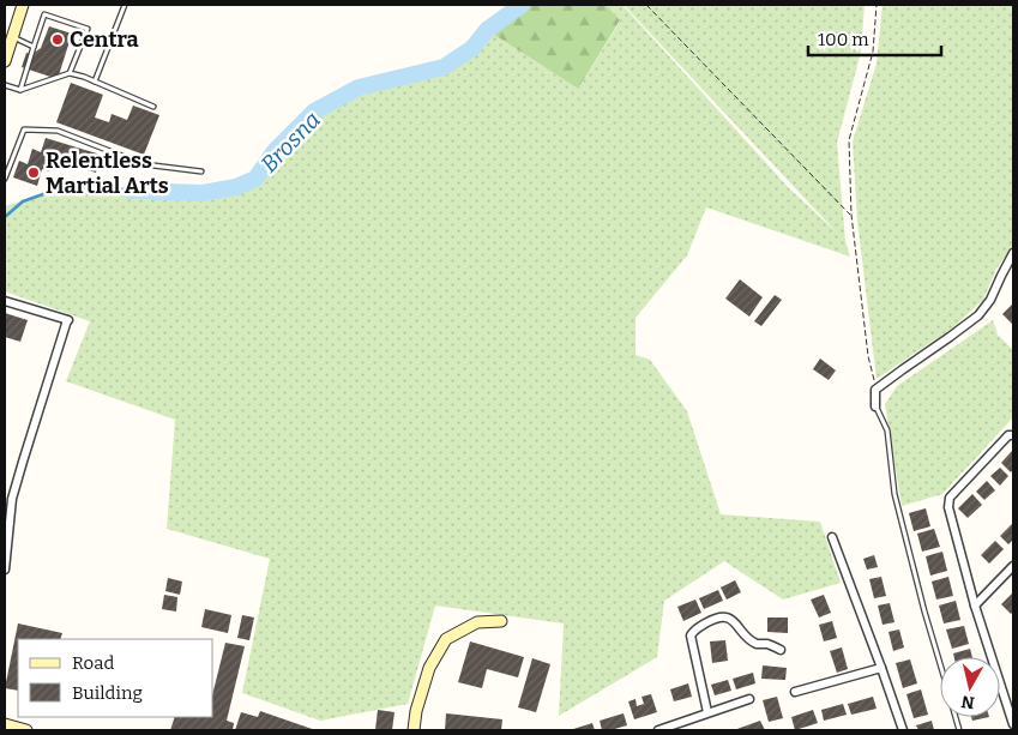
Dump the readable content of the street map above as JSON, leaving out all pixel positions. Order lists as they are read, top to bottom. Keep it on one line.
{"water":["Brosna"],"places":["Centra","Relentless Martial Arts"],"legend":["Road","Building"],"scale_bar":"100 m","north":"bottom"}
